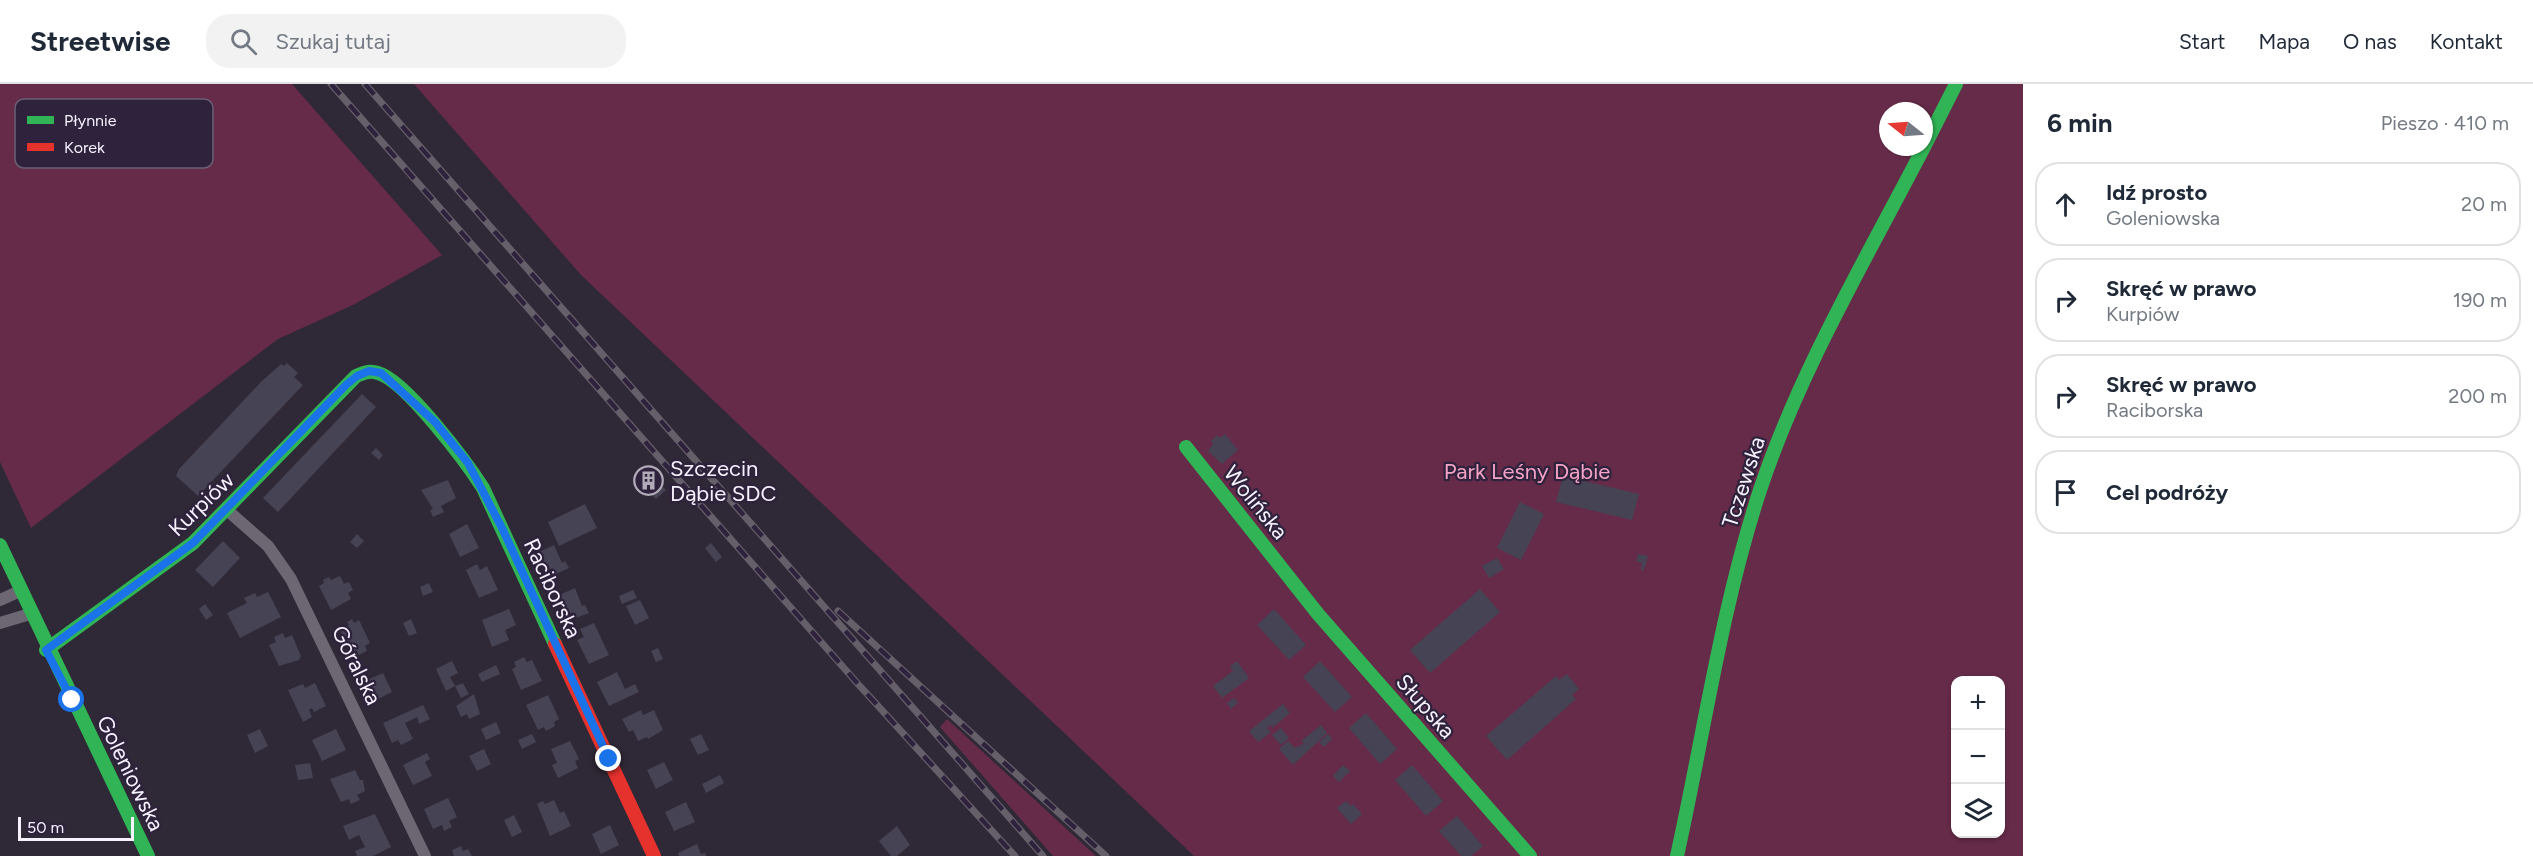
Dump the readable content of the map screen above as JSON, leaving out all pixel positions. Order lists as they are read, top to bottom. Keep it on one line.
{"streets":{"street":["Tczewska","Wolińska","Kurpiów","Raciborska","Góralska","Słupska","Goleniowska"]},"crossings":[["Wolińska","Słupska"],["Kurpiów","Raciborska"],["Kurpiów","Góralska"],["Kurpiów","Goleniowska"]],"parks":["Park Leśny Dąbie"],"places":{"building":["Szczecin Dąbie SDC"]},"legend":["Płynnie","Korek"],"scale_bar":"50 m","north":"left","page":{"header":"Streetwise","search":"Szukaj tutaj","nav":["Start","Mapa","O nas","Kontakt"],"heading":["6 min","Pieszo · 410 m"],"list":[["Idź prosto","Goleniowska","20 m"],["Skręć w prawo","Kurpiów","190 m"],["Skręć w prawo","Raciborska","200 m"],"Cel podróży"],"map_buttons":["+","−"],"scale":"50 m"}}
